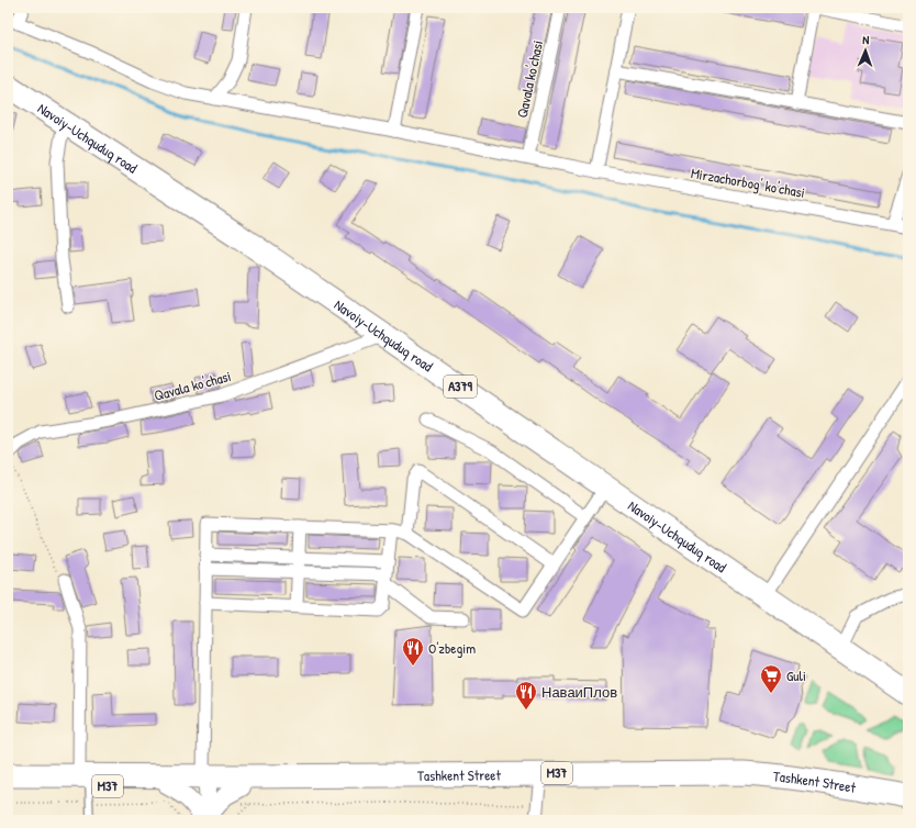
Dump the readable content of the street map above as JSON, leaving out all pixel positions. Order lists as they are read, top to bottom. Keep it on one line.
{"streets":{"highway":["Navoiy-Uchquduq road","A379","M37","Tashkent Street"],"street":["Qavala ko'chasi","Mirzachorbog' ko'chasi"]},"crossings":[["Qavala ko'chasi","Navoiy-Uchquduq road"],["Qavala ko'chasi","Mirzachorbog' ko'chasi"]],"places":{"restaurant":["O'zbegim","НаваиПлов"],"supermarket":["Guli"]},"north":"top"}
